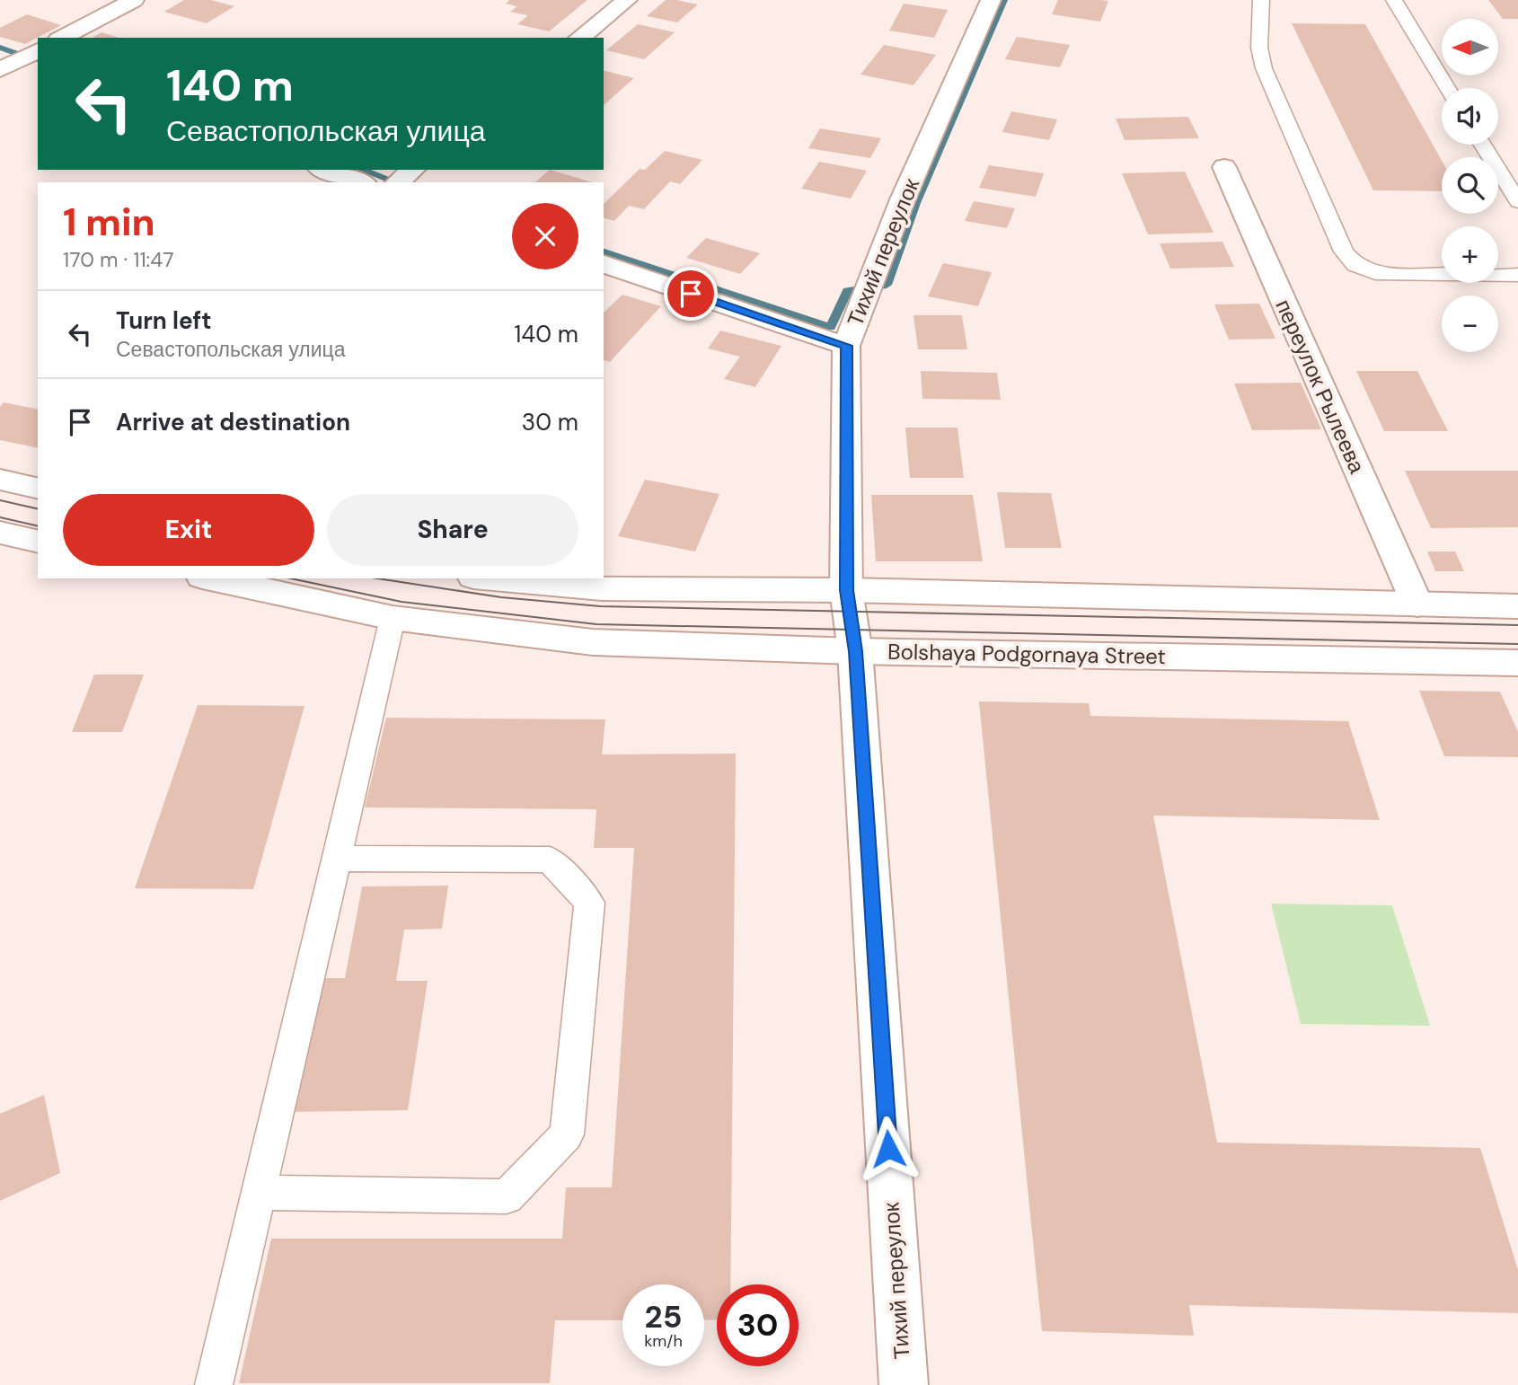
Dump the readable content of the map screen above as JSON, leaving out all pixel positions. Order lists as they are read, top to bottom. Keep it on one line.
{"streets":{"street":["Тихий переулок","переулок Рылеева","Bolshaya Podgornaya Street"]},"crossings":[["Тихий переулок","Bolshaya Podgornaya Street"]],"north":"left","page":{"map_buttons":["+","−"],"turn":["140 m","Севастопольская улица"],"heading":["1 min","170 m · 11:47"],"list":[{"name":"Turn left","note":"Севастопольская улица","value":"140 m"},{"name":"Arrive at destination","value":"30 m"}],"buttons":["Exit","Share"],"speed":"25 km/h","limit":"30"}}
